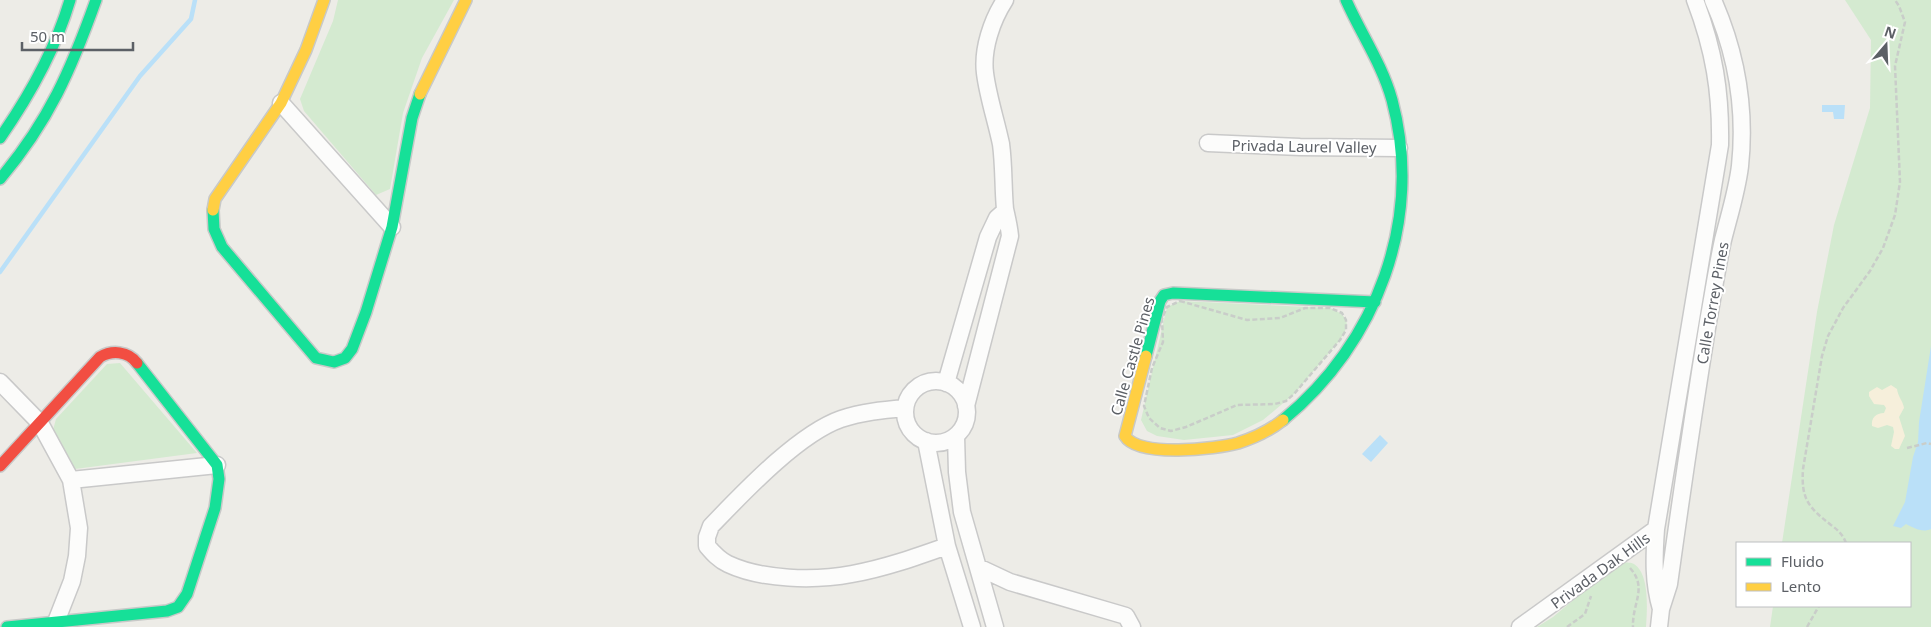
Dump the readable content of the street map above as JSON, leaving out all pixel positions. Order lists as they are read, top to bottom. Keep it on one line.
{"streets":{"street":["Privada Laurel Valley","Calle Torrey Pines","Calle Castle Pines","Privada Dak Hills"]},"crossings":[["Privada Laurel Valley","Calle Castle Pines"],["Calle Torrey Pines","Privada Dak Hills"]],"legend":["Fluido","Lento"],"scale_bar":"50 m","north":"top"}
